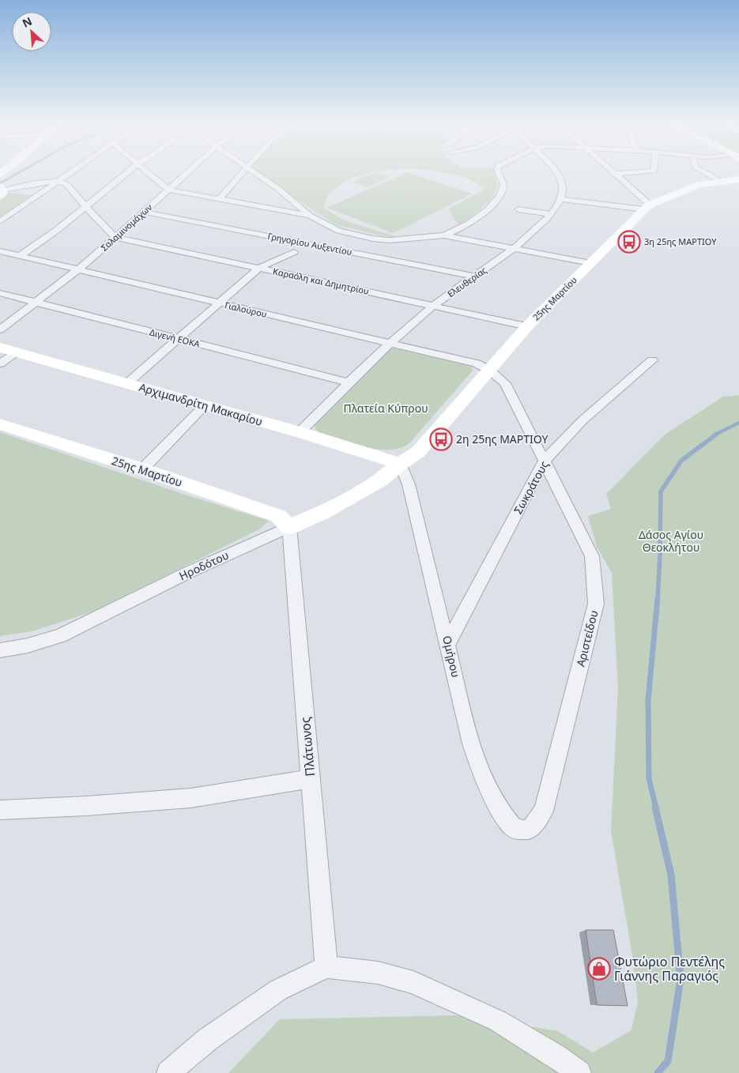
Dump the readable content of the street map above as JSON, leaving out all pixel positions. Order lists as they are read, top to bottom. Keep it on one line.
{"streets":{"street":["Σαλαμινομάχων","Γρηγορίου Αυξεντίου","Καραόλη και Δημητρίου","Ελευθερίας","25ης Μαρτίου","Γιαλούρου","Διγενή ΕΟΚΑ","Αρχιμανδρίτη Μακαρίου","Σωκράτους","Ηροδότου","Αριστείδου","Ομήρου","Πλάτωνος"]},"crossings":[["Σαλαμινομάχων","Γρηγορίου Αυξεντίου"],["Σαλαμινομάχων","Καραόλη και Δημητρίου"],["Σαλαμινομάχων","Γιαλούρου"],["Σαλαμινομάχων","Διγενή ΕΟΚΑ"],["Γρηγορίου Αυξεντίου","Ελευθερίας"],["Καραόλη και Δημητρίου","Ελευθερίας"],["Καραόλη και Δημητρίου","25ης Μαρτίου"],["Ελευθερίας","Γιαλούρου"],["Ελευθερίας","Διγενή ΕΟΚΑ"],["Ελευθερίας","Αρχιμανδρίτη Μακαρίου"],["25ης Μαρτίου","Γιαλούρου"],["25ης Μαρτίου","Αρχιμανδρίτη Μακαρίου"],["25ης Μαρτίου","Ηροδότου"],["25ης Μαρτίου","Αριστείδου"],["25ης Μαρτίου","Ομήρου"],["25ης Μαρτίου","Πλάτωνος"],["Γιαλούρου","Αριστείδου"],["Αρχιμανδρίτη Μακαρίου","Ηροδότου"],["Αρχιμανδρίτη Μακαρίου","Ομήρου"],["Σωκράτους","Αριστείδου"],["Σωκράτους","Ομήρου"],["Ηροδότου","Ομήρου"],["Ηροδότου","Πλάτωνος"],["Αριστείδου","Ομήρου"]],"parks":["Πλατεία Κύπρου","Δάσος Αγίου Θεοκλήτου"],"places":{"bus stop":["3η 25ης ΜΑΡΤΙΟΥ","2η 25ης ΜΑΡΤΙΟΥ"],"shop":["Φυτώριο Πεντέλης Γιάννης Παραγιός"]},"north":"top left"}
